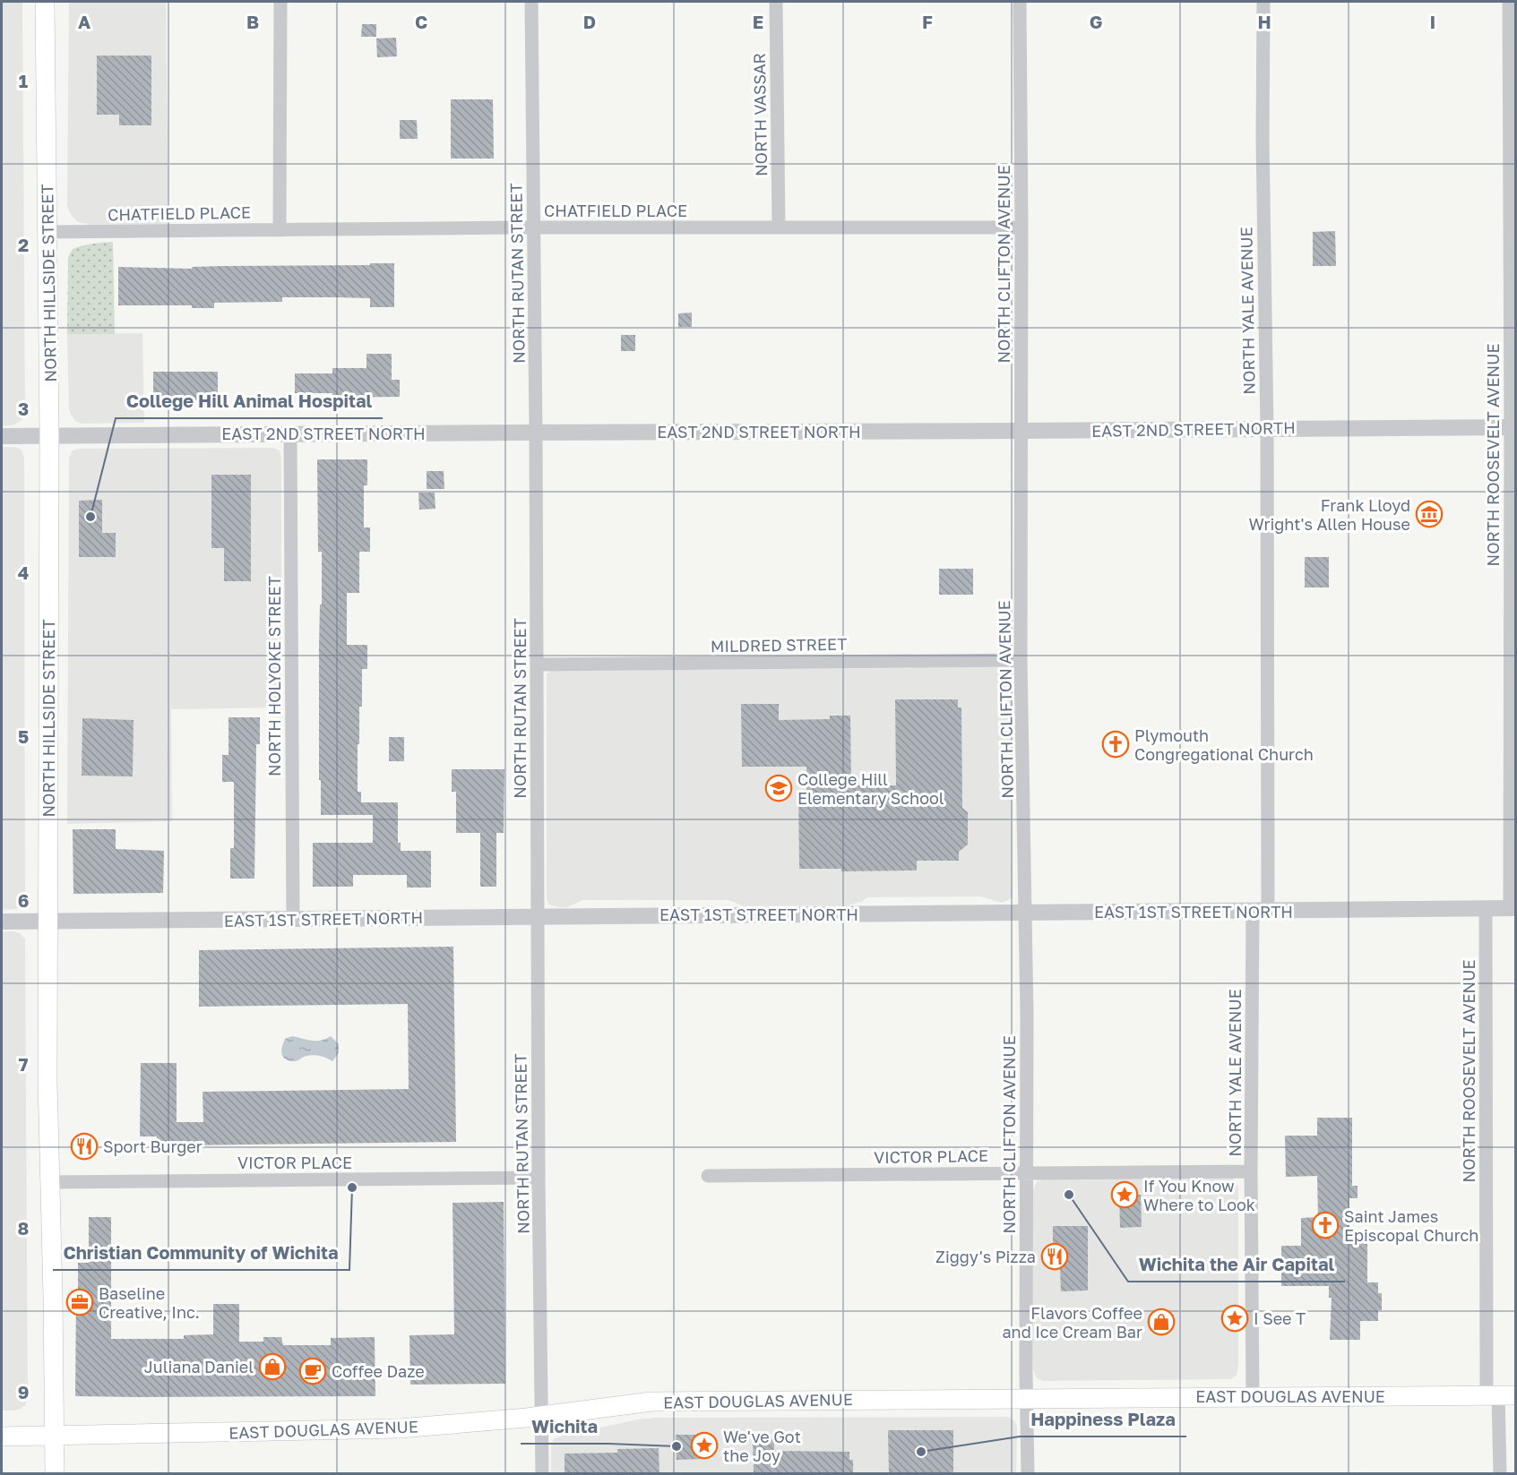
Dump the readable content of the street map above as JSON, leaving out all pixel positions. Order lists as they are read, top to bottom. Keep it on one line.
{"streets":{"main road":["NORTH HILLSIDE STREET","EAST DOUGLAS AVENUE"],"street":["NORTH VASSAR","CHATFIELD PLACE","NORTH CLIFTON AVENUE","NORTH RUTAN STREET","NORTH YALE AVENUE","EAST 2ND STREET NORTH","NORTH ROOSEVELT AVENUE","MILDRED STREET","NORTH HOLYOKE STREET","EAST 1ST STREET NORTH","VICTOR PLACE"]},"crossings":[["NORTH VASSAR","CHATFIELD PLACE"],["CHATFIELD PLACE","NORTH CLIFTON AVENUE"],["CHATFIELD PLACE","NORTH RUTAN STREET"],["CHATFIELD PLACE","NORTH HILLSIDE STREET"],["NORTH CLIFTON AVENUE","EAST 2ND STREET NORTH"],["NORTH CLIFTON AVENUE","MILDRED STREET"],["NORTH CLIFTON AVENUE","EAST 1ST STREET NORTH"],["NORTH CLIFTON AVENUE","VICTOR PLACE"],["NORTH CLIFTON AVENUE","EAST DOUGLAS AVENUE"],["NORTH RUTAN STREET","EAST 2ND STREET NORTH"],["NORTH RUTAN STREET","MILDRED STREET"],["NORTH RUTAN STREET","EAST 1ST STREET NORTH"],["NORTH RUTAN STREET","VICTOR PLACE"],["NORTH RUTAN STREET","EAST DOUGLAS AVENUE"],["NORTH HILLSIDE STREET","EAST 2ND STREET NORTH"],["NORTH HILLSIDE STREET","EAST 1ST STREET NORTH"],["NORTH HILLSIDE STREET","VICTOR PLACE"],["NORTH HILLSIDE STREET","EAST DOUGLAS AVENUE"],["NORTH YALE AVENUE","EAST 2ND STREET NORTH"],["NORTH YALE AVENUE","EAST 1ST STREET NORTH"],["NORTH YALE AVENUE","VICTOR PLACE"],["NORTH YALE AVENUE","EAST DOUGLAS AVENUE"],["EAST 2ND STREET NORTH","NORTH ROOSEVELT AVENUE"],["EAST 2ND STREET NORTH","NORTH HOLYOKE STREET"],["NORTH ROOSEVELT AVENUE","EAST 1ST STREET NORTH"],["NORTH ROOSEVELT AVENUE","EAST DOUGLAS AVENUE"],["NORTH HOLYOKE STREET","EAST 1ST STREET NORTH"]],"places":{"museum":["Frank Lloyd Wright's Allen House"],"other":["College Hill Animal Hospital","Christian Community of Wichita","Wichita the Air Capital","Wichita","Happiness Plaza"],"church":["Plymouth Congregational Church","Saint James Episcopal Church"],"school or university":["College Hill Elementary School"],"restaurant":["Sport Burger","Ziggy's Pizza"],"place":["If You Know Where to Look","I See T","We've Got the Joy"],"office":["Baseline Creative, Inc."],"shop":["Flavors Coffee and Ice Cream Bar","Juliana Daniel"],"cafe":["Coffee Daze"]},"grid":{"columns":["A","B","C","D","E","F","G","H","I"],"rows":["1","2","3","4","5","6","7","8","9"]}}
